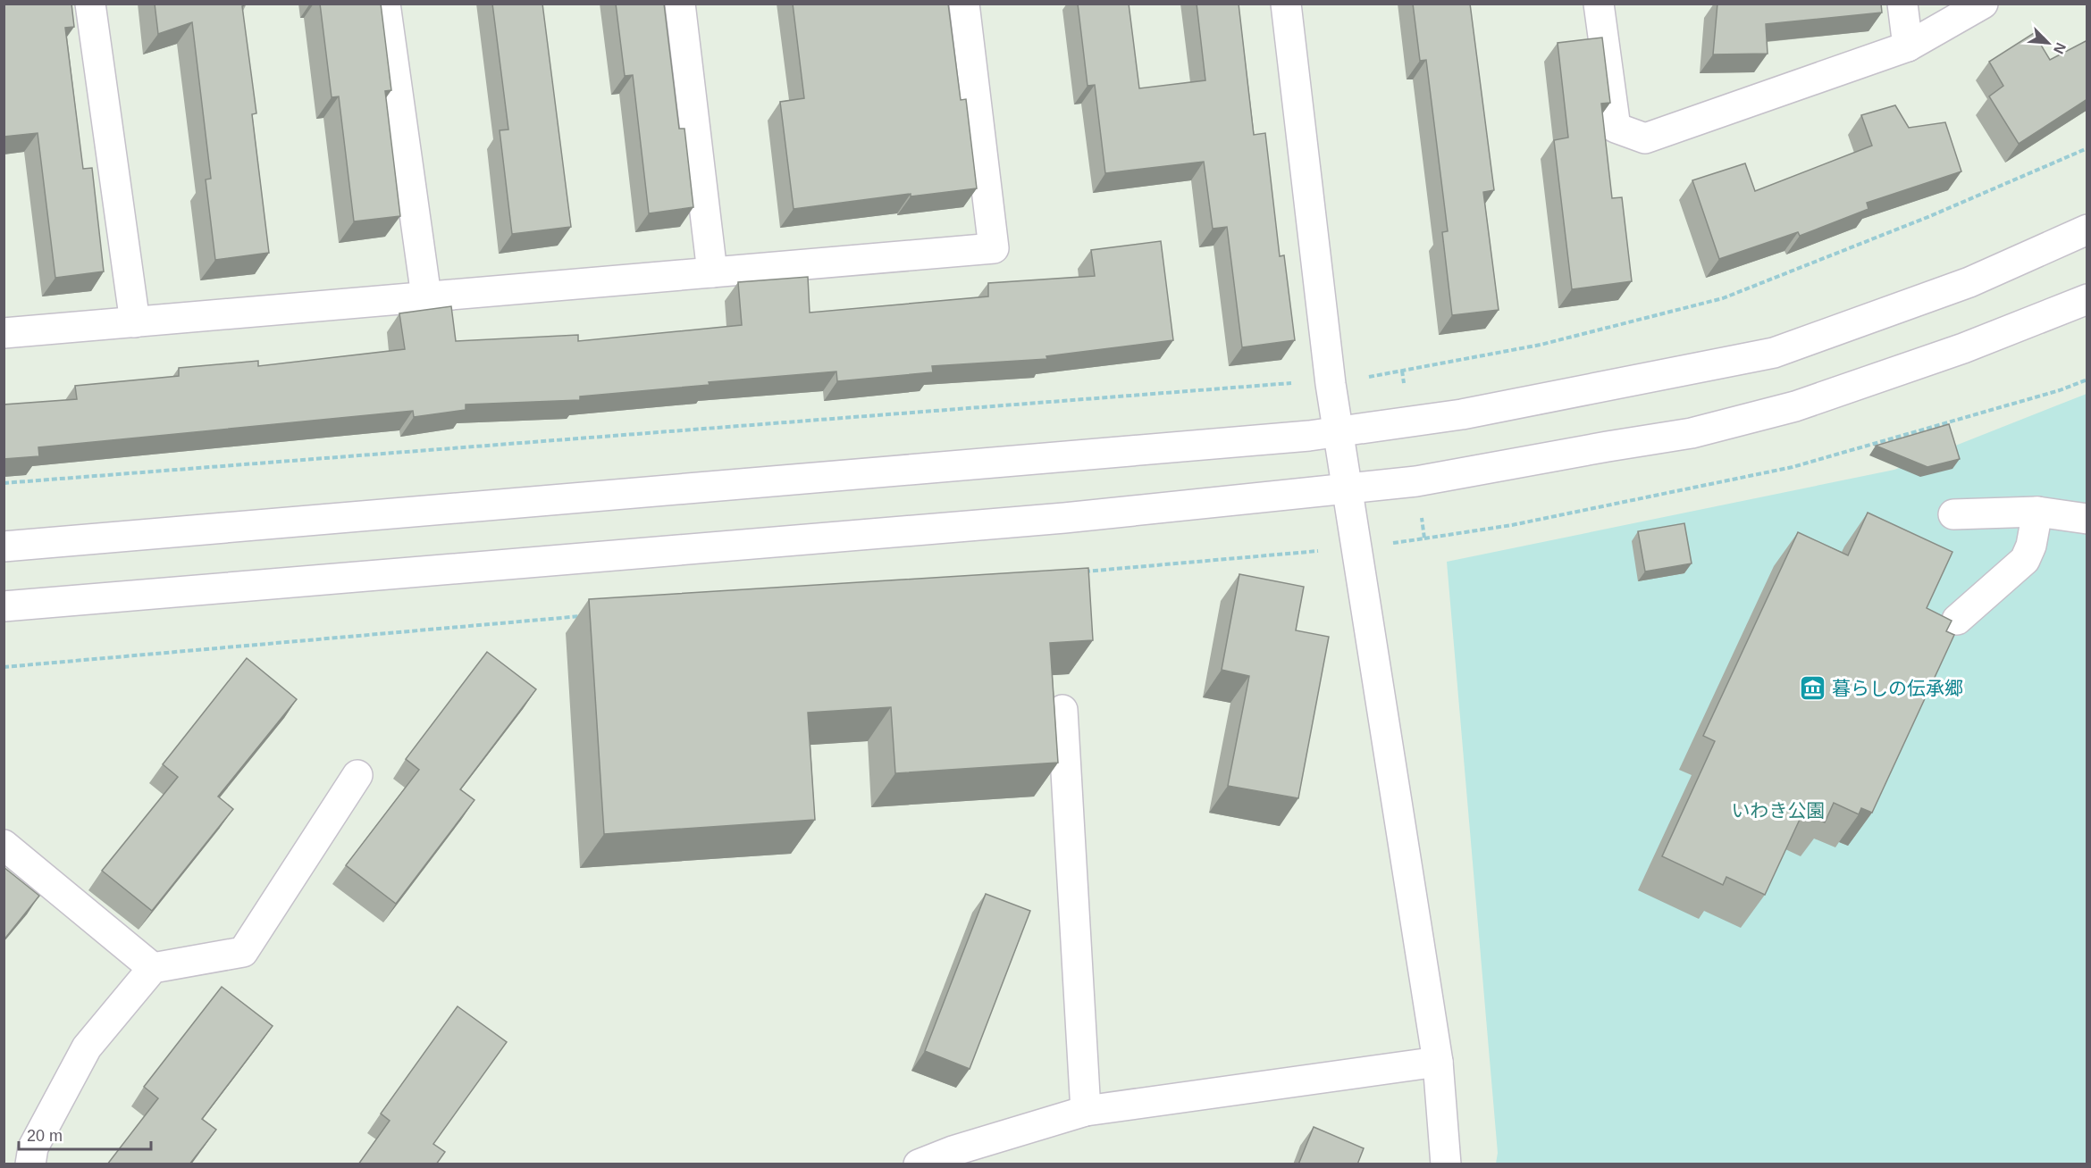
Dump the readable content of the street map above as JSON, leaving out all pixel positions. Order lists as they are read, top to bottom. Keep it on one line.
{"parks":["いわき公園"],"places":{"museum":["暮らしの伝承郷"]},"scale_bar":"20 m","north":"bottom right"}
